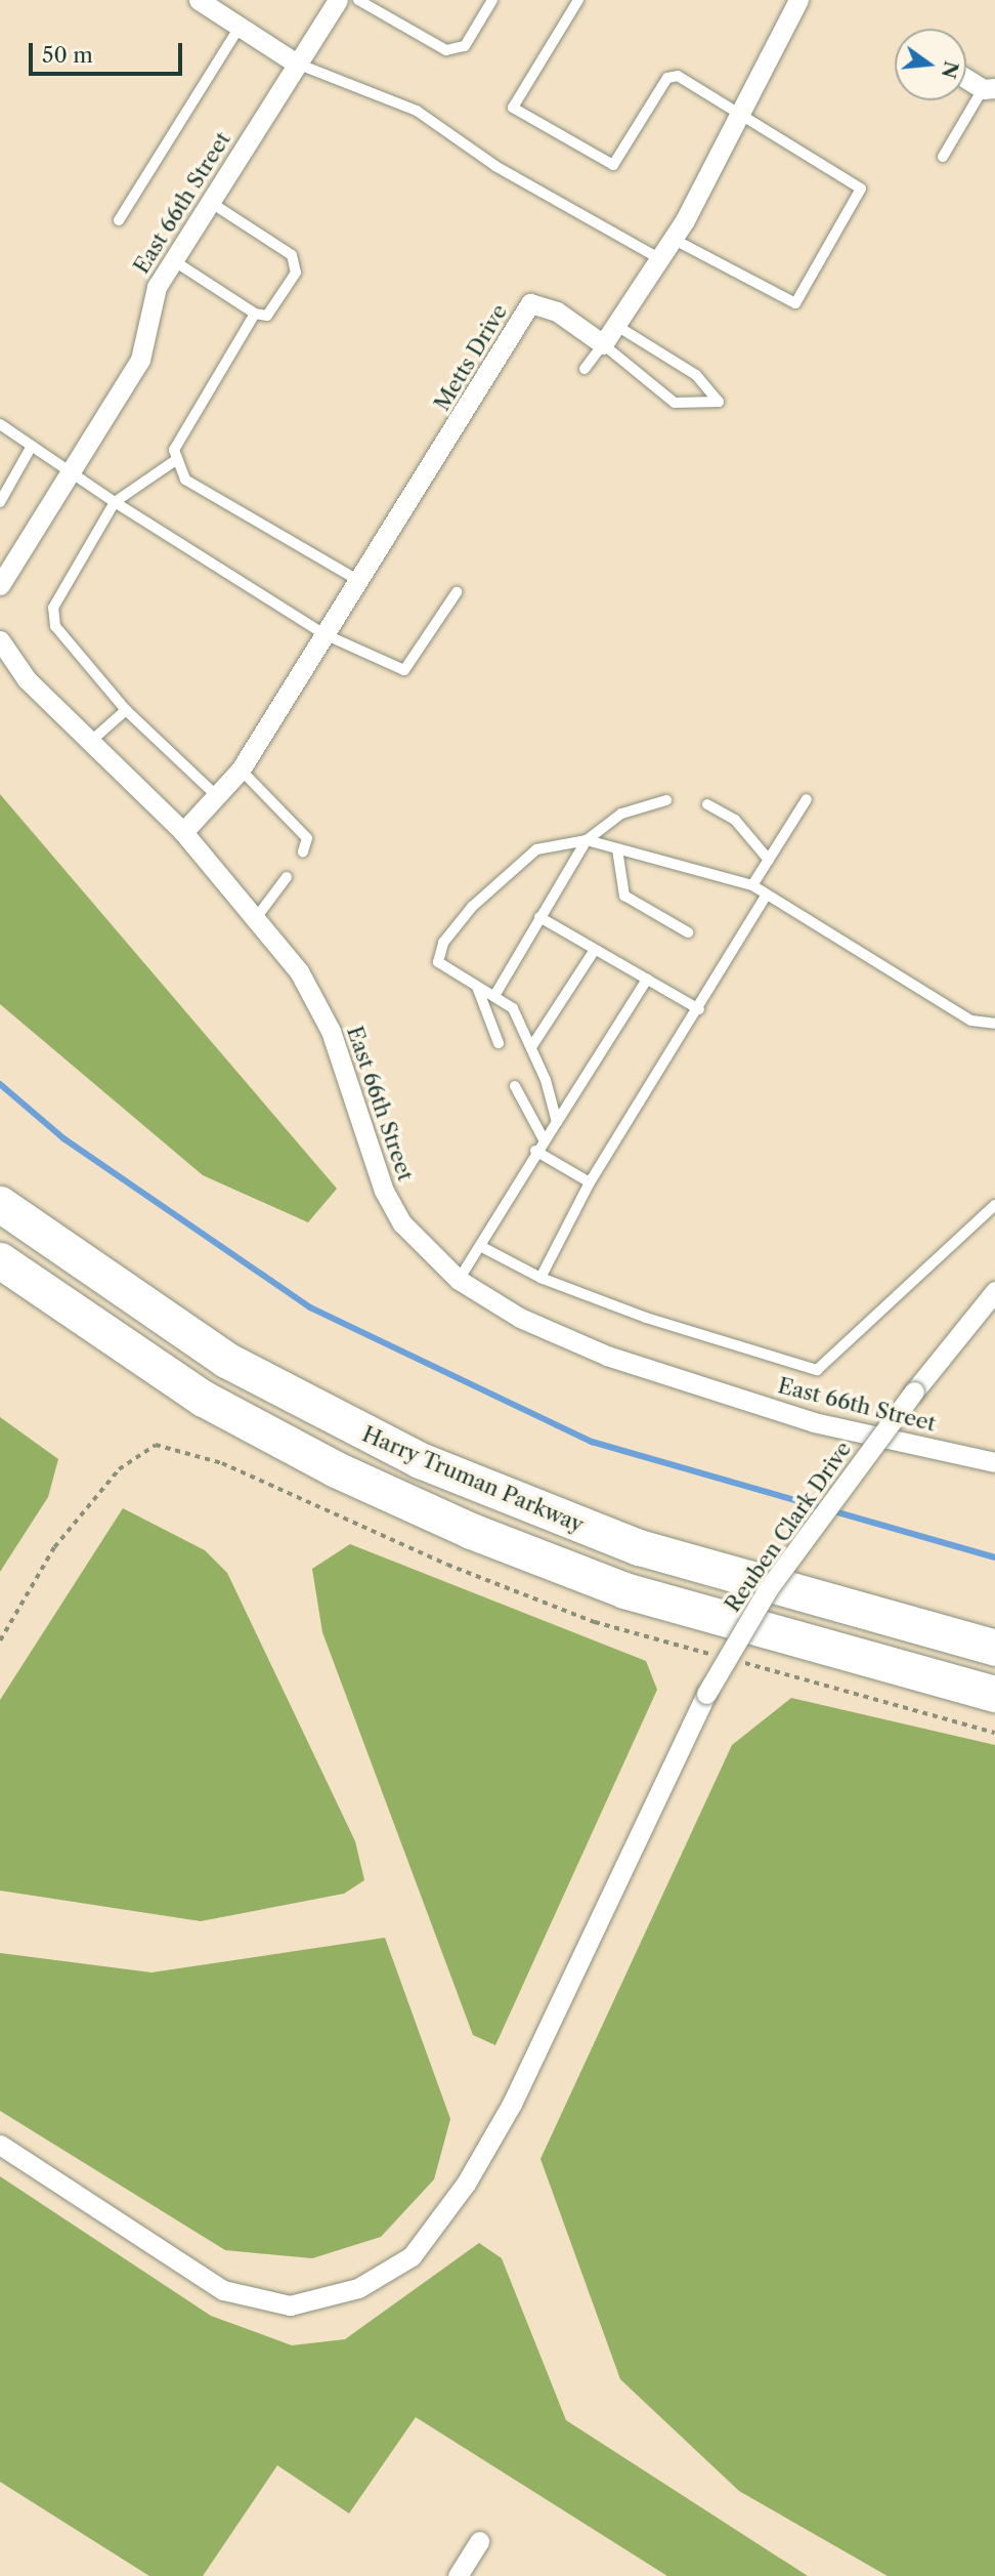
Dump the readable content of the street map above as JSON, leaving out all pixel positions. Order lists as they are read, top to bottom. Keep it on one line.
{"streets":{"highway":["Harry Truman Parkway"],"street":["East 66th Street","Metts Drive","Reuben Clark Drive"]},"crossings":[["East 66th Street","Metts Drive"]],"scale_bar":"50 m","north":"right"}
